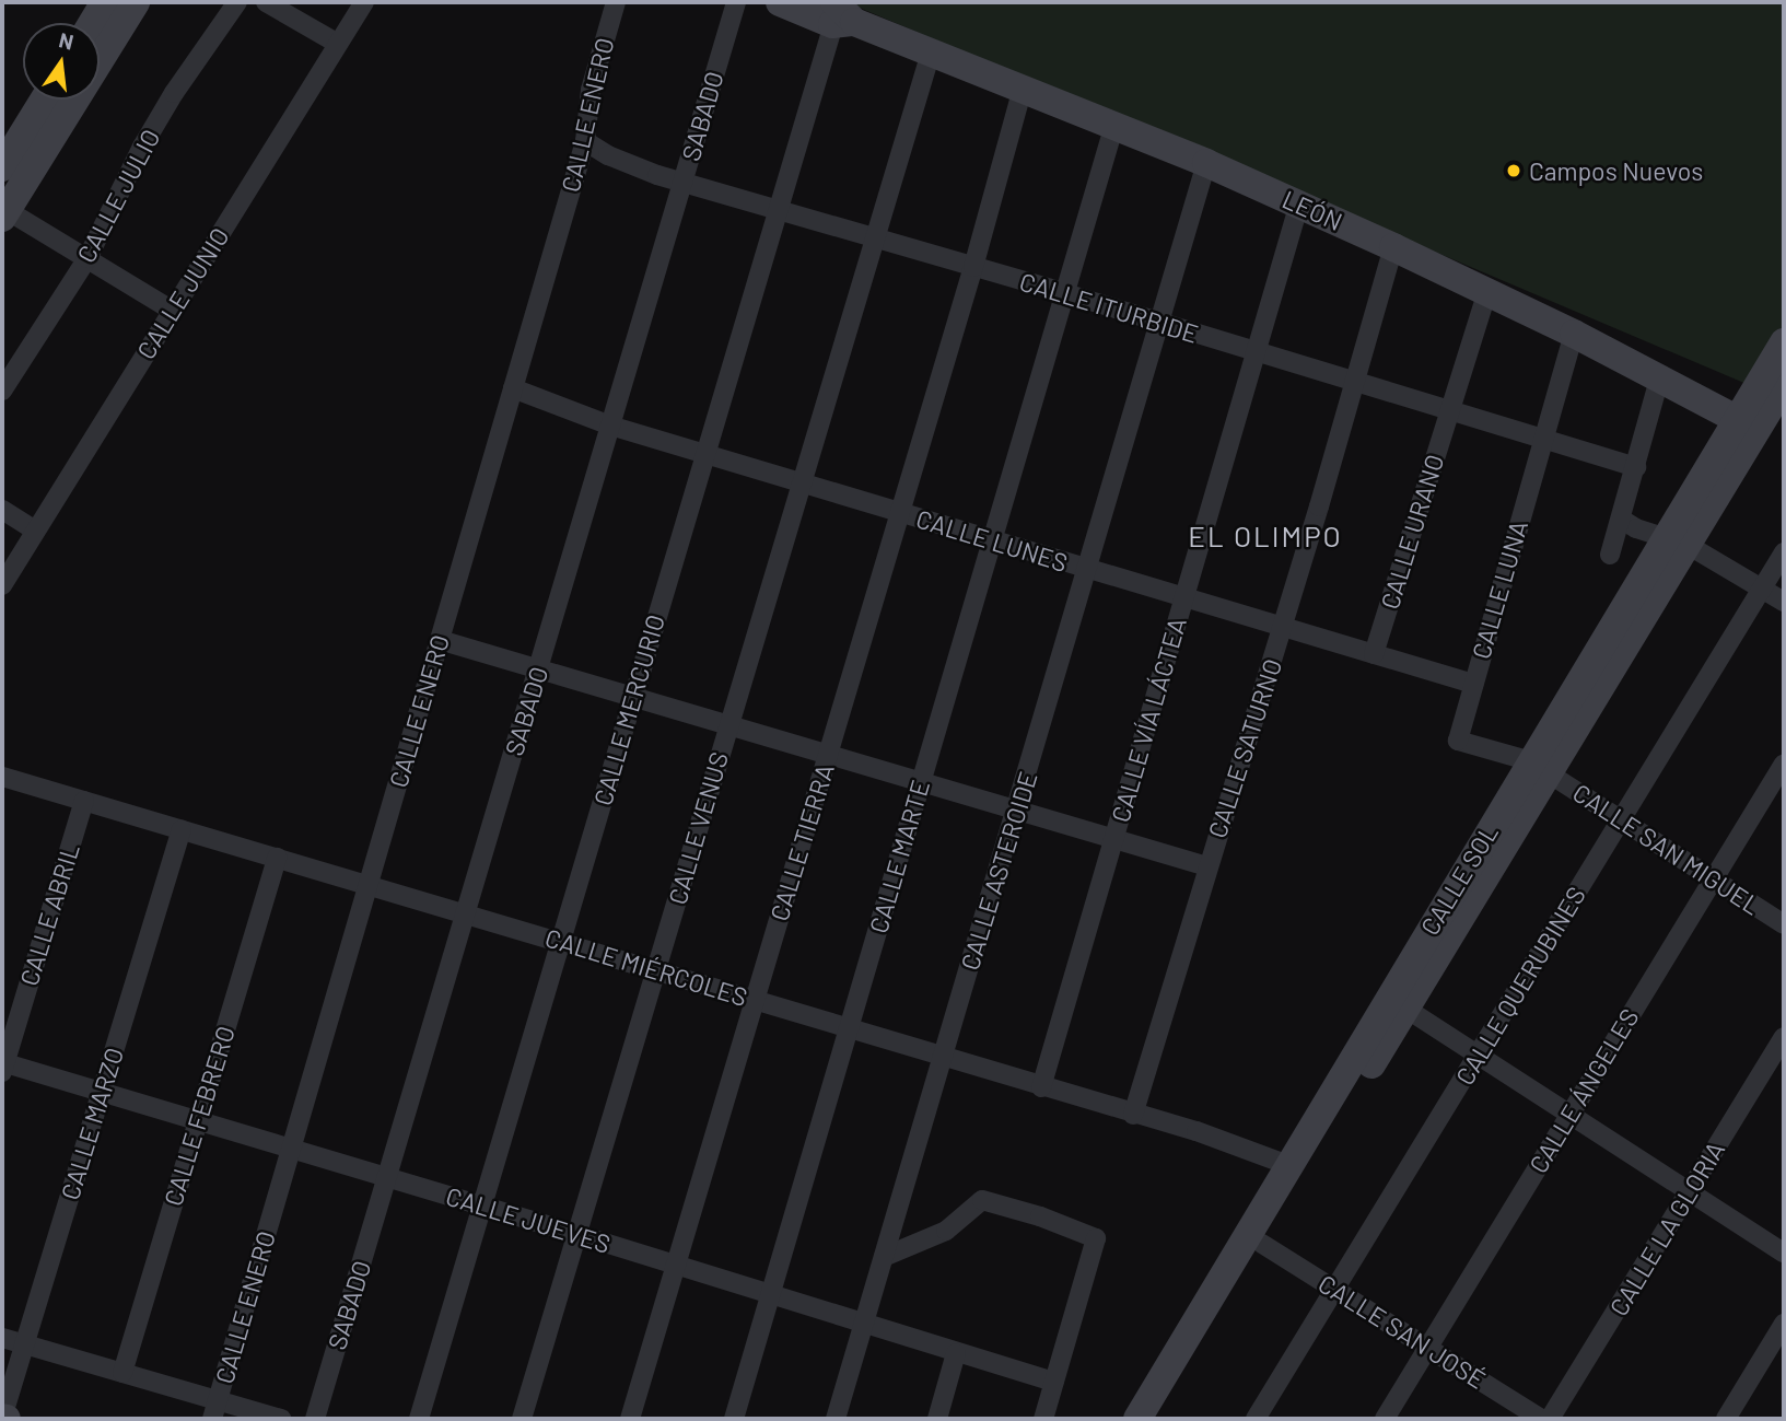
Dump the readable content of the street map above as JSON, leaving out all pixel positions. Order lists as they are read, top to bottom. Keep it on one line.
{"streets":{"street":["CALLE ENERO","SABADO","CALLE JULIO","LEÓN","CALLE JUNIO","CALLE ITURBIDE","CALLE URANO","CALLE LUNES","CALLE LUNA","CALLE MERCURIO","CALLE VÍA LÁCTEA","CALLE SATURNO","CALLE VENUS","CALLE TIERRA","CALLE SAN MIGUEL","CALLE MARTE","CALLE ASTEROIDE","CALLE SOL","CALLE ABRIL","CALLE MIÉRCOLES","CALLE QUERUBINES","CALLE ÁNGELES","CALLE FEBRERO","CALLE MARZO","CALLE JUEVES","CALLE LA GLORIA","CALLE SAN JOSÉ"]},"crossings":[["CALLE ENERO","CALLE ITURBIDE"],["CALLE ENERO","CALLE LUNES"],["CALLE ENERO","CALLE MIÉRCOLES"],["CALLE ENERO","CALLE JUEVES"],["SABADO","CALLE ITURBIDE"],["SABADO","CALLE LUNES"],["SABADO","CALLE MIÉRCOLES"],["SABADO","CALLE JUEVES"],["LEÓN","CALLE URANO"],["LEÓN","CALLE LUNA"],["LEÓN","CALLE MERCURIO"],["LEÓN","CALLE VÍA LÁCTEA"],["LEÓN","CALLE SATURNO"],["LEÓN","CALLE VENUS"],["LEÓN","CALLE TIERRA"],["LEÓN","CALLE MARTE"],["LEÓN","CALLE ASTEROIDE"],["LEÓN","CALLE SOL"],["CALLE ITURBIDE","CALLE URANO"],["CALLE ITURBIDE","CALLE LUNA"],["CALLE ITURBIDE","CALLE MERCURIO"],["CALLE ITURBIDE","CALLE VÍA LÁCTEA"],["CALLE ITURBIDE","CALLE SATURNO"],["CALLE ITURBIDE","CALLE VENUS"],["CALLE ITURBIDE","CALLE TIERRA"],["CALLE ITURBIDE","CALLE MARTE"],["CALLE ITURBIDE","CALLE ASTEROIDE"],["CALLE URANO","CALLE LUNES"],["CALLE LUNES","CALLE LUNA"],["CALLE LUNES","CALLE MERCURIO"],["CALLE LUNES","CALLE VÍA LÁCTEA"],["CALLE LUNES","CALLE SATURNO"],["CALLE LUNES","CALLE VENUS"],["CALLE LUNES","CALLE TIERRA"],["CALLE LUNES","CALLE MARTE"],["CALLE LUNES","CALLE ASTEROIDE"],["CALLE LUNA","CALLE SAN MIGUEL"],["CALLE MERCURIO","CALLE MIÉRCOLES"],["CALLE MERCURIO","CALLE JUEVES"],["CALLE VÍA LÁCTEA","CALLE MIÉRCOLES"],["CALLE SATURNO","CALLE MIÉRCOLES"],["CALLE VENUS","CALLE MIÉRCOLES"],["CALLE VENUS","CALLE JUEVES"],["CALLE TIERRA","CALLE MIÉRCOLES"],["CALLE TIERRA","CALLE JUEVES"],["CALLE SAN MIGUEL","CALLE SOL"],["CALLE SAN MIGUEL","CALLE QUERUBINES"],["CALLE SAN MIGUEL","CALLE ÁNGELES"],["CALLE MARTE","CALLE MIÉRCOLES"],["CALLE MARTE","CALLE JUEVES"],["CALLE ASTEROIDE","CALLE MIÉRCOLES"],["CALLE ASTEROIDE","CALLE JUEVES"],["CALLE SOL","CALLE MIÉRCOLES"],["CALLE SOL","CALLE SAN JOSÉ"],["CALLE ABRIL","CALLE MIÉRCOLES"],["CALLE ABRIL","CALLE JUEVES"],["CALLE MIÉRCOLES","CALLE FEBRERO"],["CALLE MIÉRCOLES","CALLE MARZO"],["CALLE QUERUBINES","CALLE SAN JOSÉ"],["CALLE ÁNGELES","CALLE SAN JOSÉ"],["CALLE FEBRERO","CALLE JUEVES"],["CALLE MARZO","CALLE JUEVES"]],"districts":["EL OLIMPO"],"places":["Campos Nuevos"],"north":"top"}
